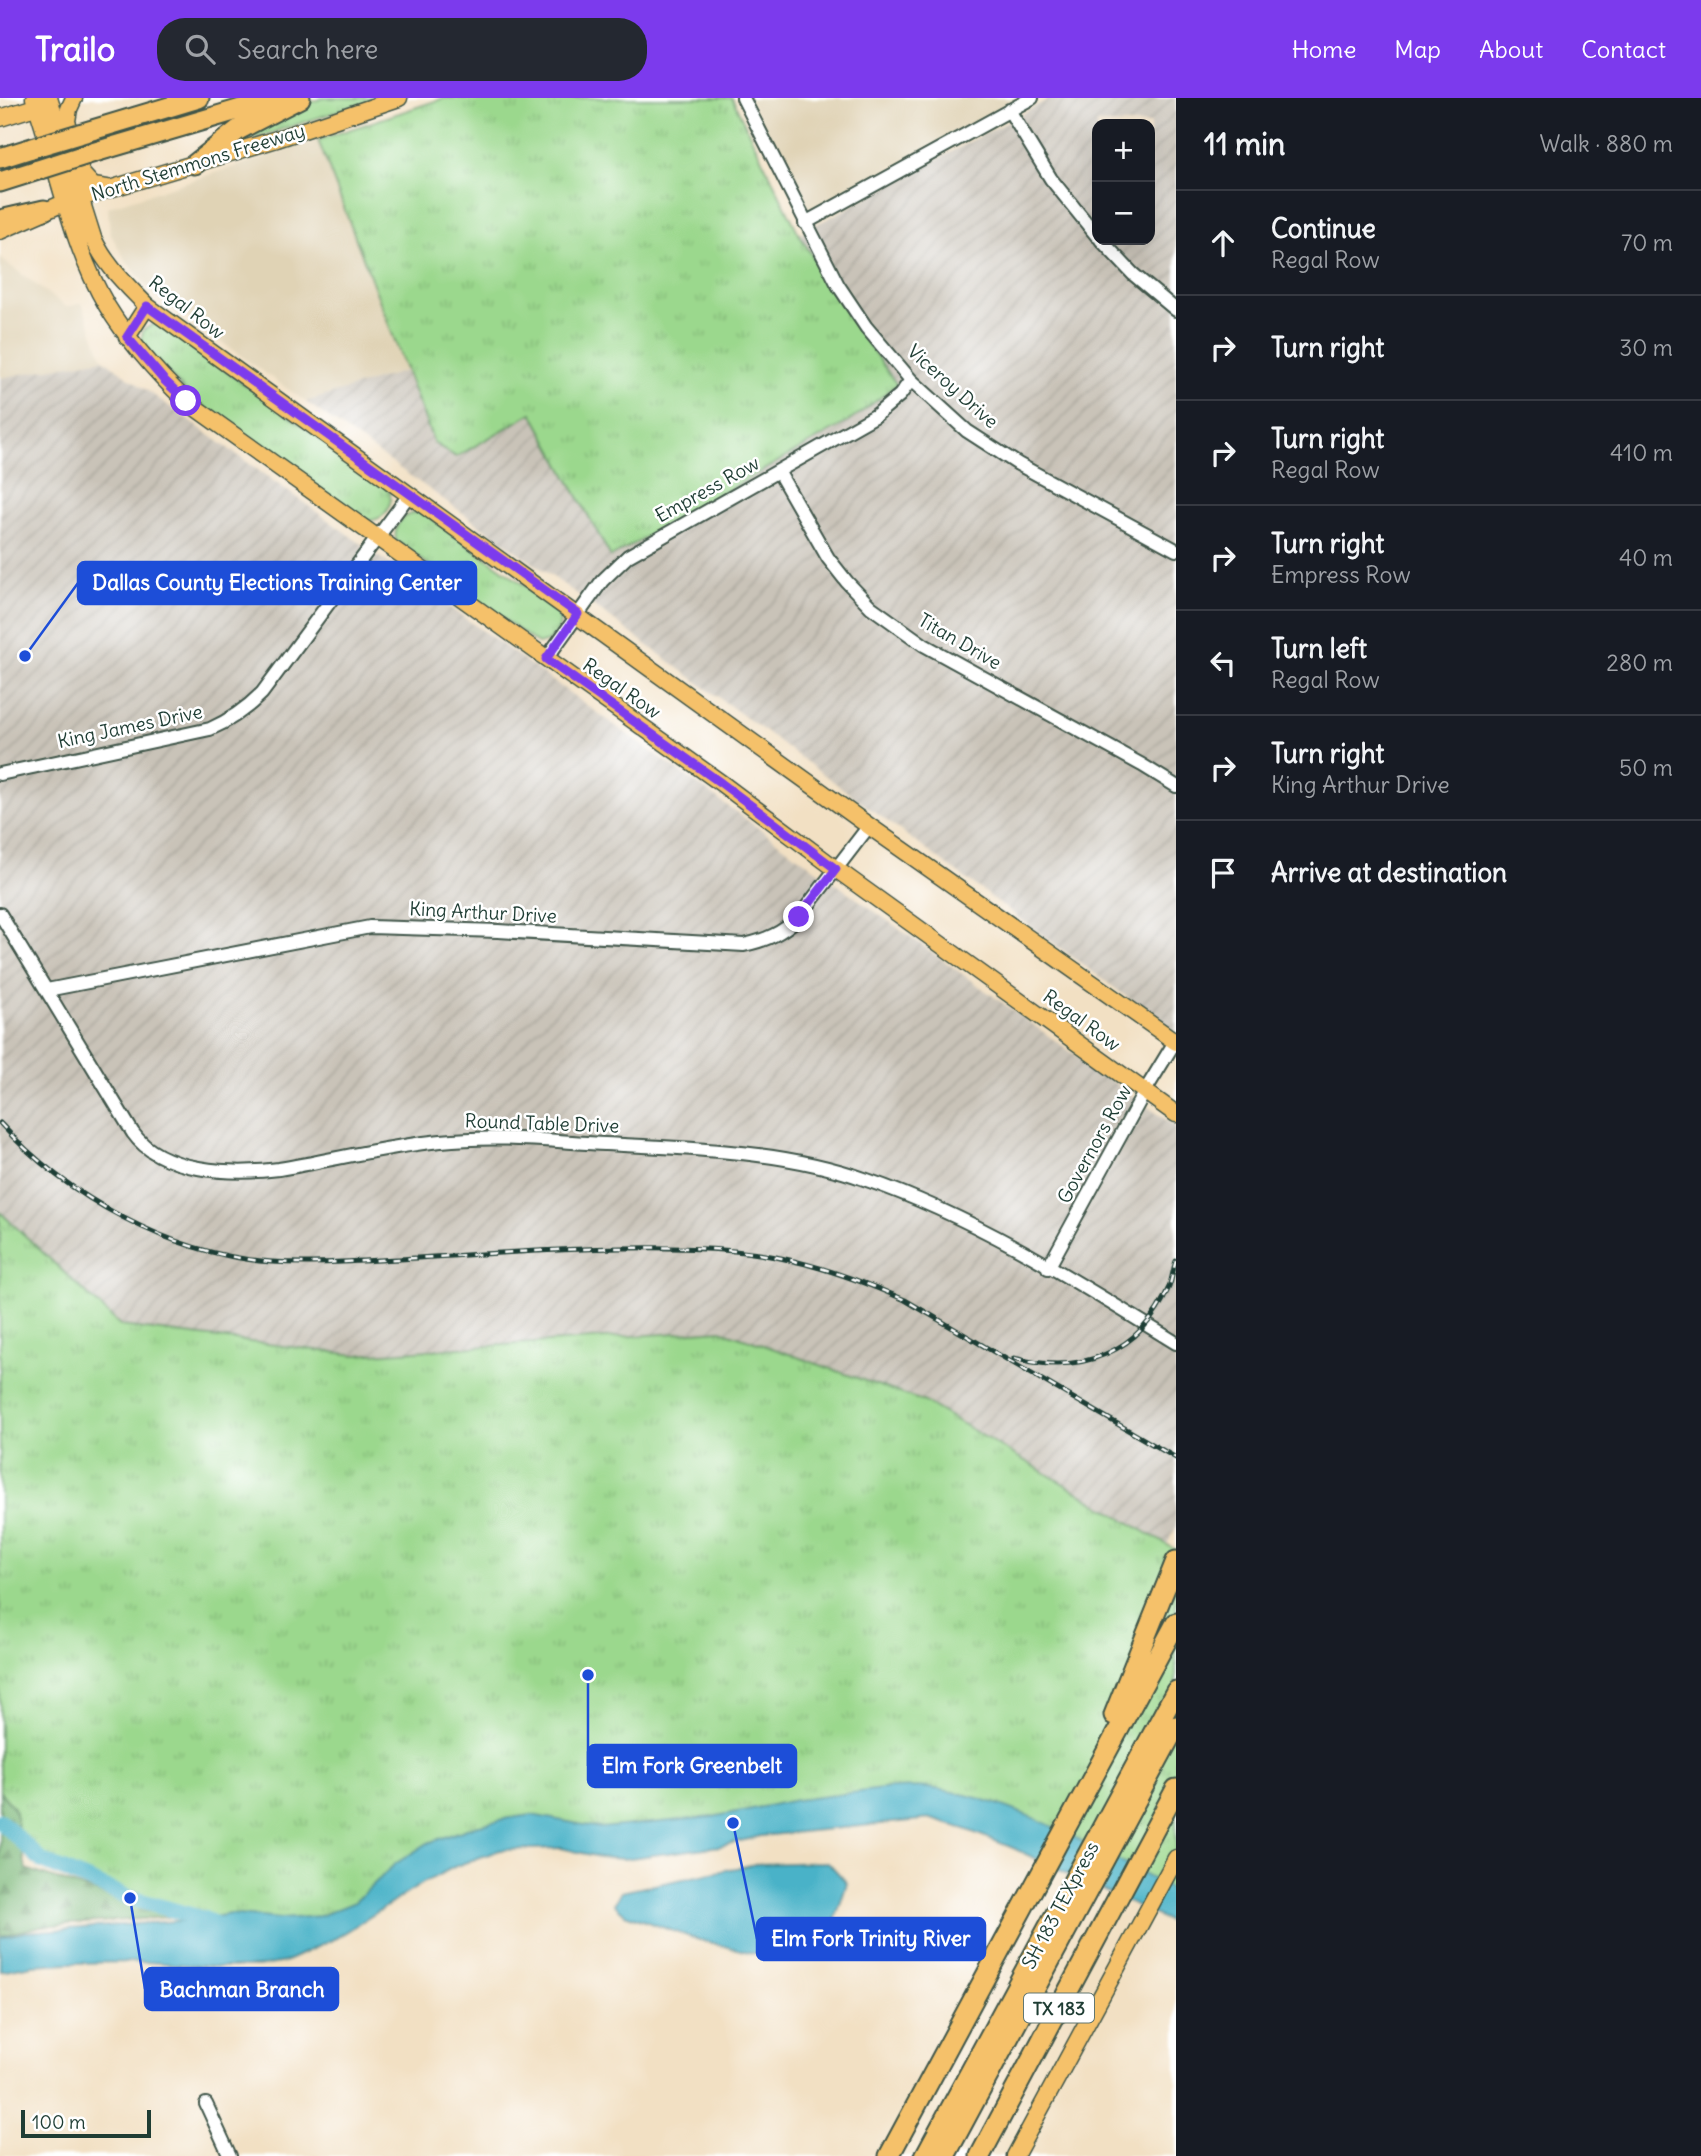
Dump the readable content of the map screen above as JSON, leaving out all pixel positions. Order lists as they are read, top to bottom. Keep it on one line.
{"streets":{"highway":["North Stemmons Freeway","SH 183 TEXpress","TX 183"],"main road":["Regal Row"],"street":["Viceroy Drive","Empress Row","Titan Drive","King James Drive","King Arthur Drive","Round Table Drive","Governors Row"]},"crossings":[["North Stemmons Freeway","Regal Row"],["Regal Row","Empress Row"],["Regal Row","King James Drive"],["Regal Row","King Arthur Drive"],["Regal Row","Governors Row"],["Viceroy Drive","Empress Row"],["Empress Row","Titan Drive"],["King Arthur Drive","Round Table Drive"],["Round Table Drive","Governors Row"]],"places":["Dallas County Elections Training Center","Elm Fork Greenbelt","Elm Fork Trinity River","Bachman Branch"],"scale_bar":"100 m","page":{"header":"Trailo","search":"Search here","nav":["Home","Map","About","Contact"],"heading":["11 min","Walk · 880 m"],"map_buttons":["+","−"],"list":[["Continue","Regal Row","70 m"],["Turn right","30 m"],["Turn right","Regal Row","410 m"],["Turn right","Empress Row","40 m"],["Turn left","Regal Row","280 m"],["Turn right","King Arthur Drive","50 m"],"Arrive at destination"],"scale":"100 m"}}
